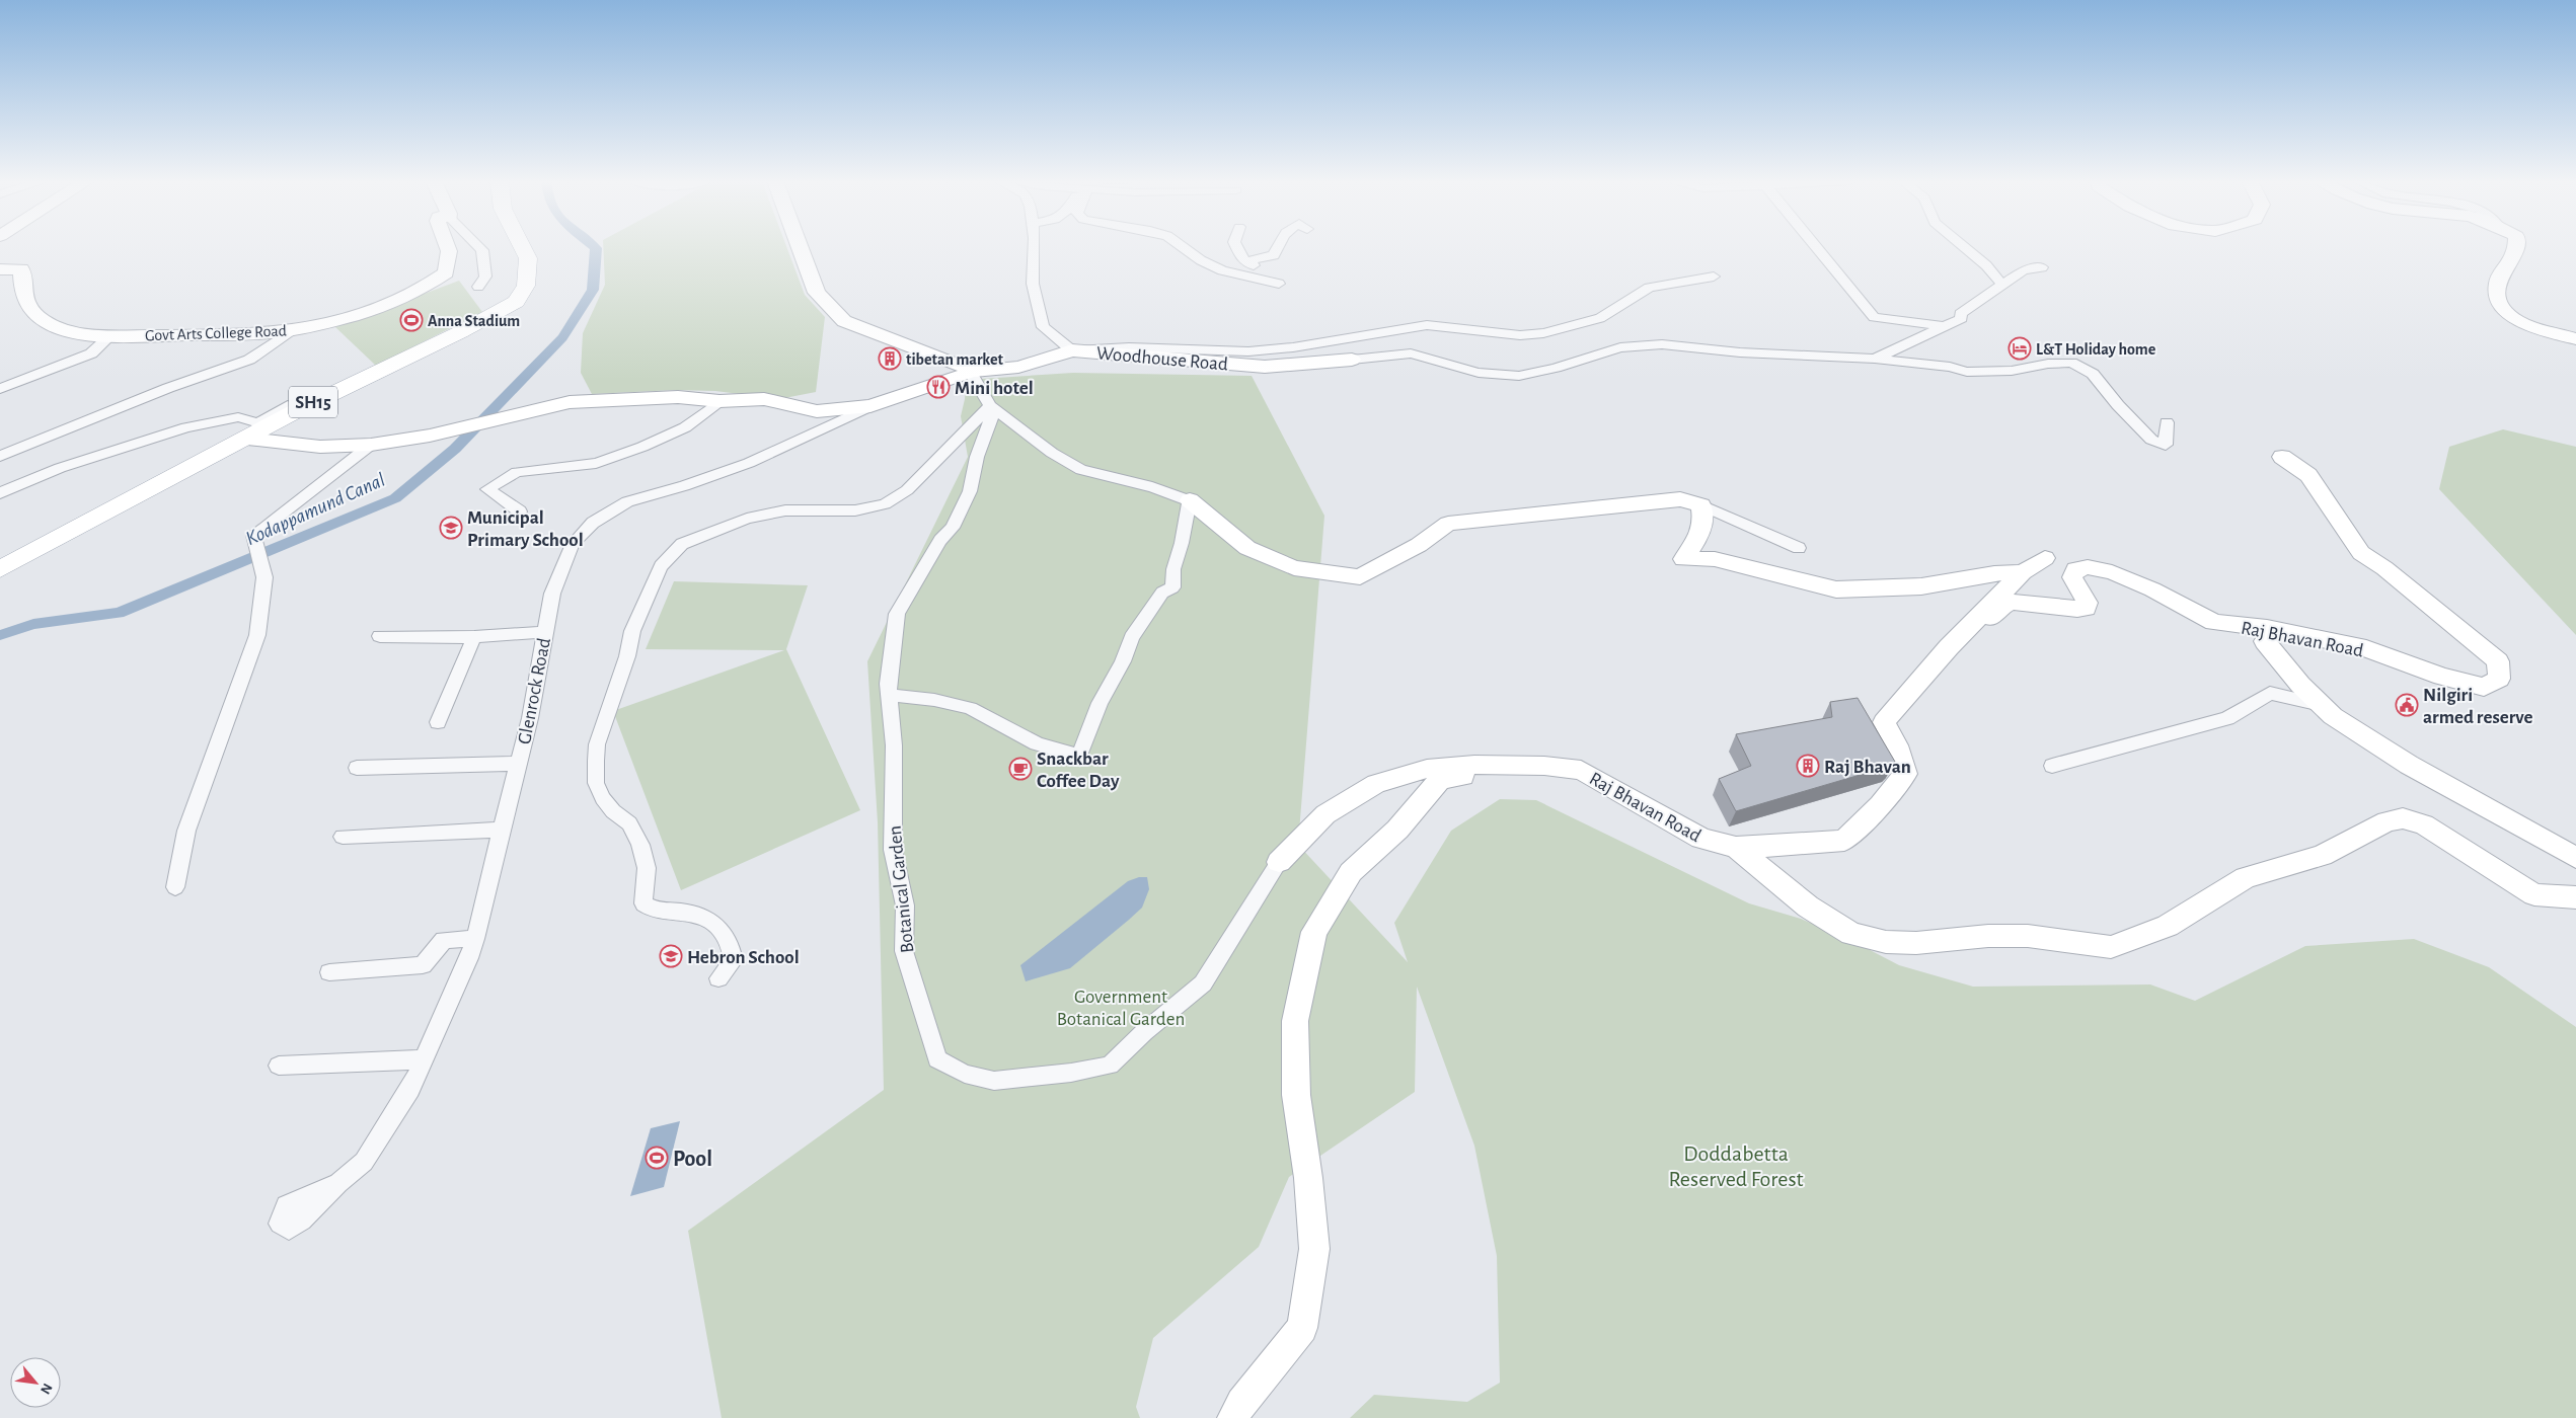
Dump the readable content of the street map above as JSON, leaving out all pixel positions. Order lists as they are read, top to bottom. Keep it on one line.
{"streets":{"main road":["SH15"],"street":["Govt Arts College Road","Woodhouse Road","Raj Bhavan Road","Glenrock Road","Botanical Garden"]},"crossings":[["Woodhouse Road","SH15"],["Woodhouse Road","Glenrock Road"],["Raj Bhavan Road","Botanical Garden"]],"water":["Kodappamund Canal"],"parks":["Government Botanical Garden","Doddabetta Reserved Forest"],"places":{"sports":["Anna Stadium","Pool"],"hotel":["L&T Holiday home"],"building":["tibetan market","Raj Bhavan"],"restaurant":["Mini hotel"],"school or university":["Municipal Primary School","Hebron School"],"public building":["Nilgiri armed reserve"],"cafe":["Snackbar Coffee Day"]},"north":"bottom right"}
